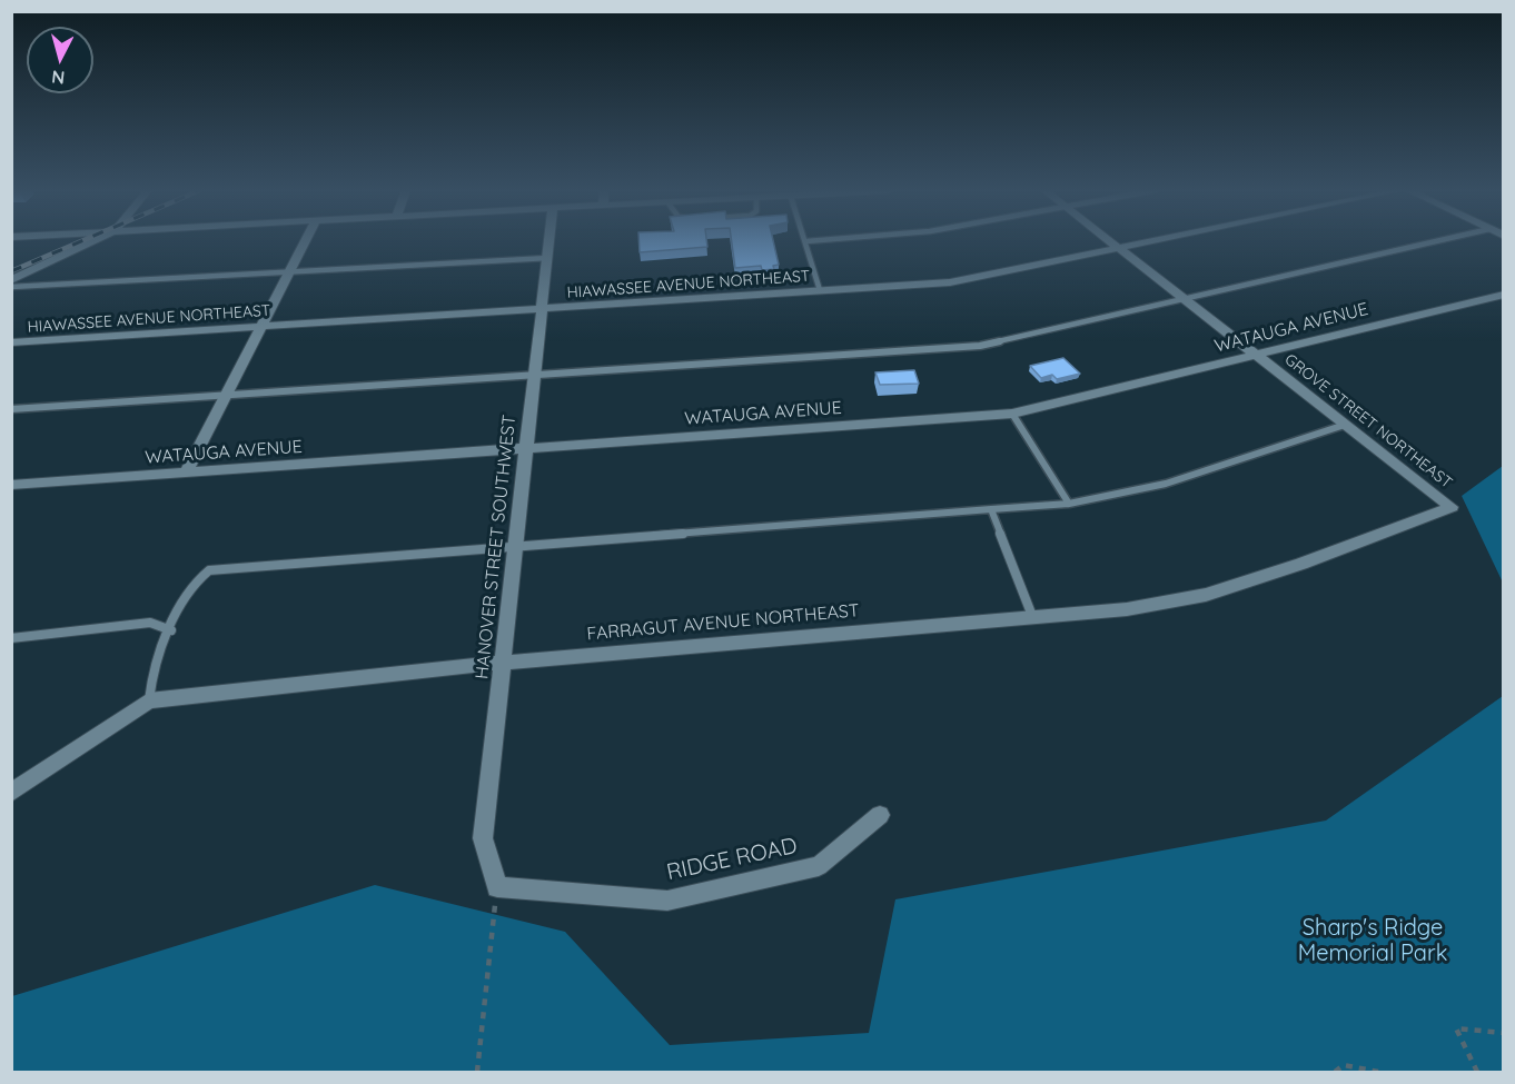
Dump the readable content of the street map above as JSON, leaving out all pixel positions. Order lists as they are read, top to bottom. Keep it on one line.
{"streets":{"street":["HIAWASSEE AVENUE NORTHEAST","WATAUGA AVENUE","GROVE STREET NORTHEAST","HANOVER STREET SOUTHWEST","FARRAGUT AVENUE NORTHEAST","RIDGE ROAD"]},"crossings":[["HIAWASSEE AVENUE NORTHEAST","GROVE STREET NORTHEAST"],["HIAWASSEE AVENUE NORTHEAST","HANOVER STREET SOUTHWEST"],["WATAUGA AVENUE","GROVE STREET NORTHEAST"],["WATAUGA AVENUE","HANOVER STREET SOUTHWEST"],["GROVE STREET NORTHEAST","FARRAGUT AVENUE NORTHEAST"],["HANOVER STREET SOUTHWEST","FARRAGUT AVENUE NORTHEAST"],["HANOVER STREET SOUTHWEST","RIDGE ROAD"]],"parks":["Sharp's Ridge Memorial Park"],"north":"bottom"}
